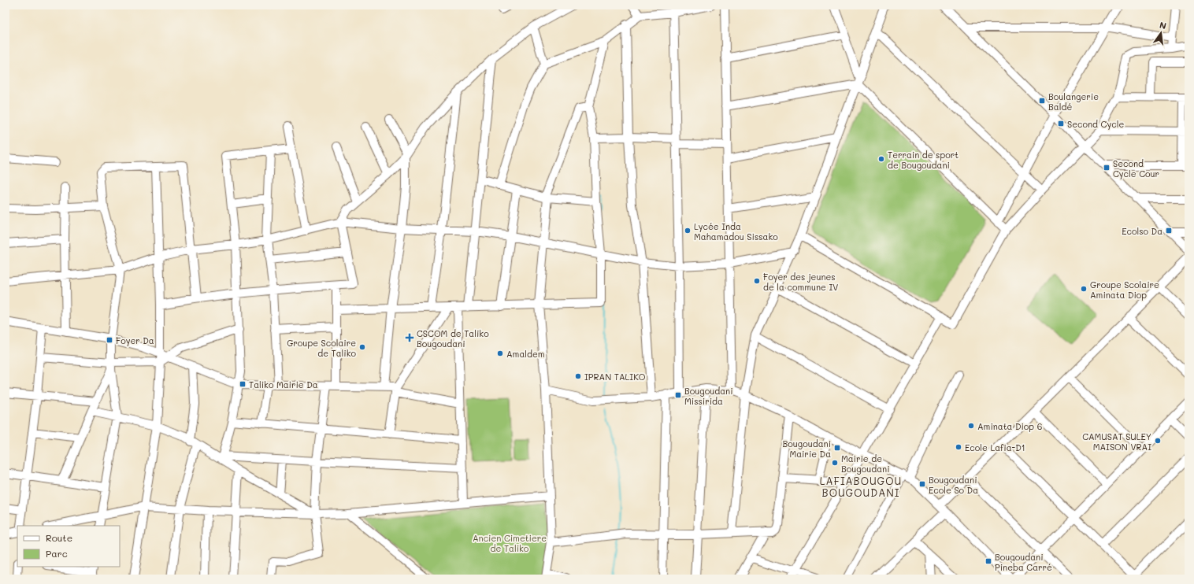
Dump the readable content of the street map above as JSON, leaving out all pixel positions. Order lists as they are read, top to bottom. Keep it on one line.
{"districts":["LAFIABOUGOU BOUGOUDANI"],"parks":["Ancien Cimetiere de Taliko"],"places":{"transit":["Boulangerie Baldé","Second Cycle","Second Cycle Cour","Ecolso Da","Foyer Da","Taliko Mairie Da","Bougoudani Missirida","Bougoudani Mairie Da","Bougoudani Ecole So Da","Bougoudani Pineba Carré"],"other":["Terrain de sport de Bougoudani","Lycée Inda Mahamadou Sissako","Foyer des jeunes de la commune IV","Groupe Scolaire Aminata Diop","Groupe Scolaire de Taliko","Amaldem","IPRAN TALIKO","Aminata Diop 6","CAMUSAT SULEY MAISON VRAI","Ecole Lafia-D1","Mairie de Bougoudani"],"health":["CSCOM de Taliko Bougoudani"]},"legend":["Route","Parc"],"north":"top"}
